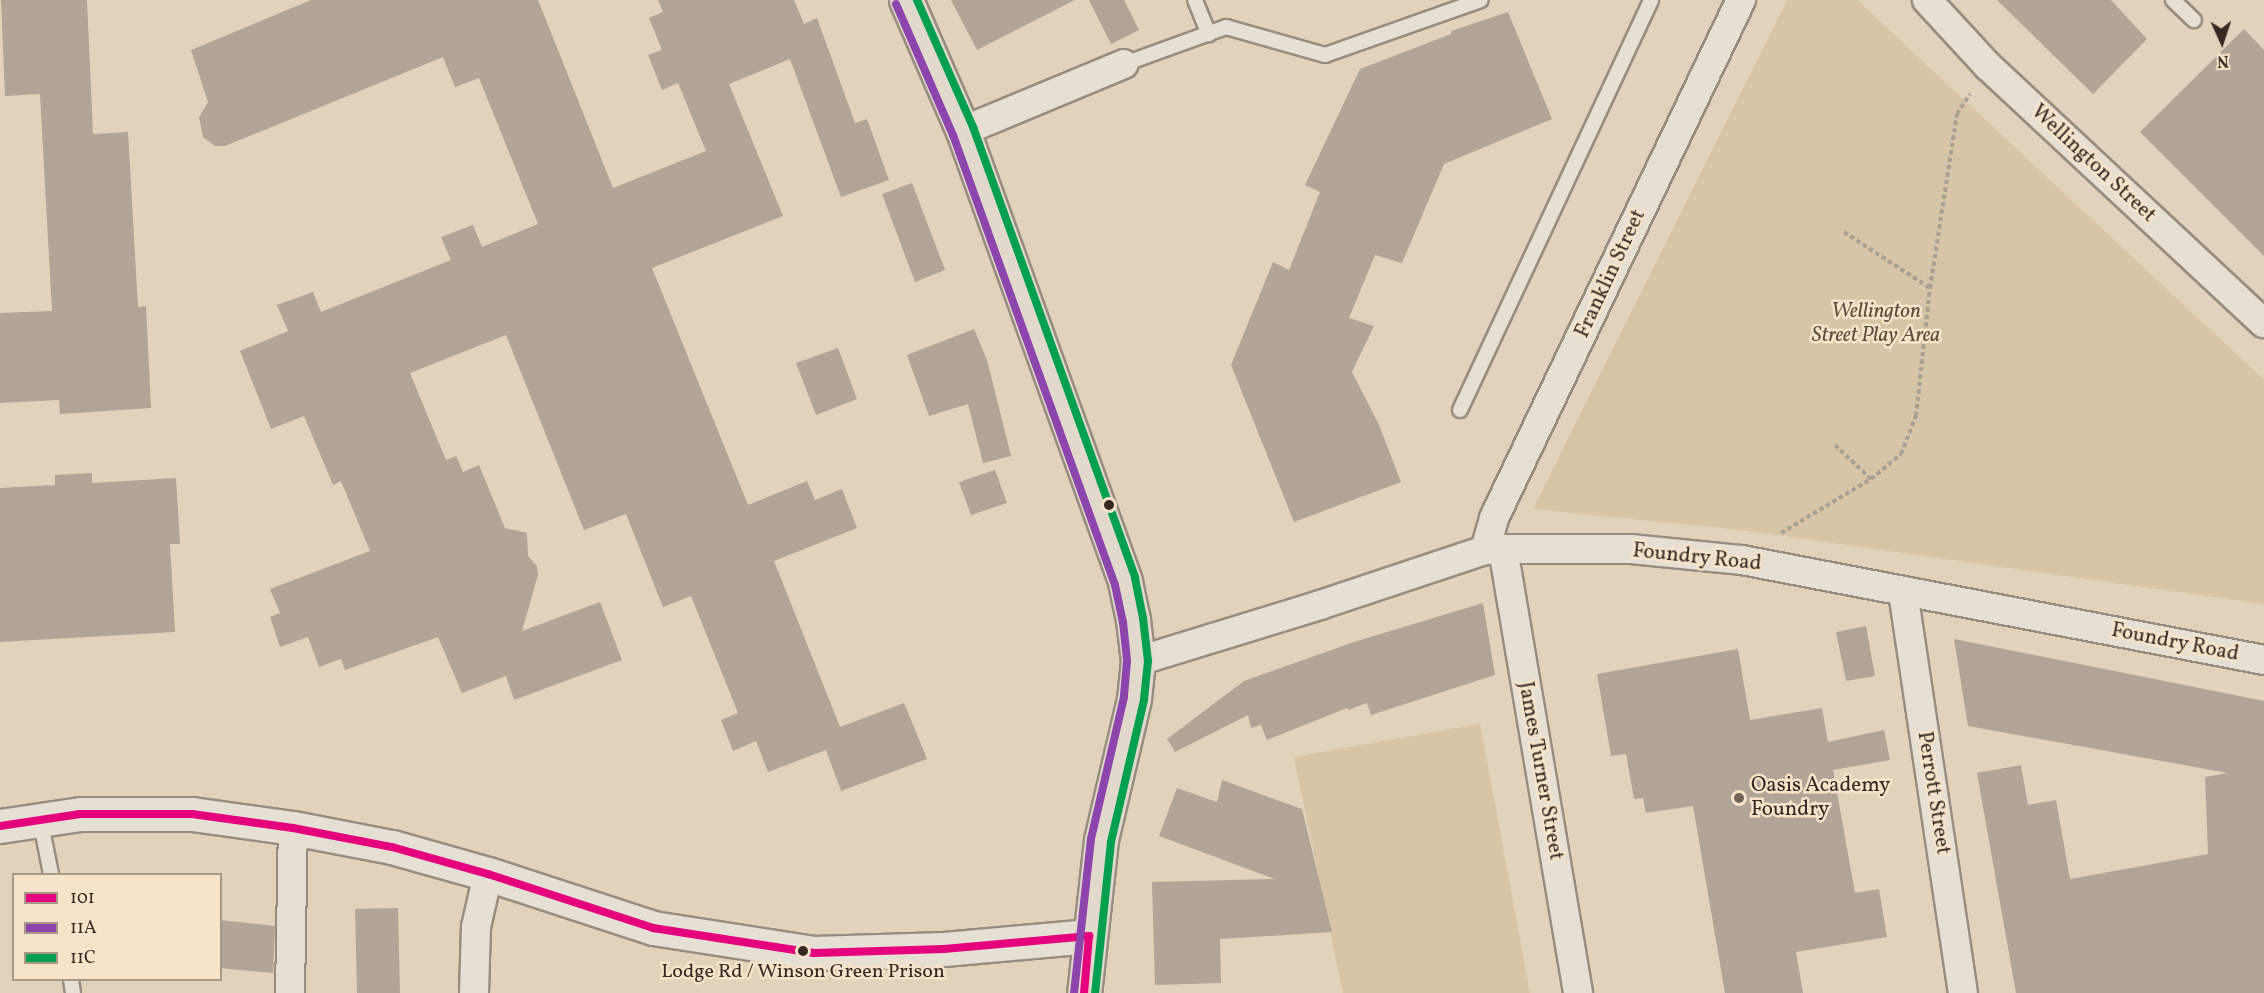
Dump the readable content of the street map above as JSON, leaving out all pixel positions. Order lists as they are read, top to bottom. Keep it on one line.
{"streets":{"street":["Wellington Street","Franklin Street","Foundry Road","James Turner Street","Perrott Street"]},"crossings":[["Franklin Street","Foundry Road"],["Franklin Street","James Turner Street"],["Foundry Road","James Turner Street"],["Foundry Road","Perrott Street"]],"parks":["Wellington Street Play Area"],"places":["Oasis Academy Foundry","Lodge Rd / Winson Green Prison"],"lines":["transit line 11C","transit line 11A","transit line 101"],"legend":["101","11A","11C"],"north":"bottom"}
